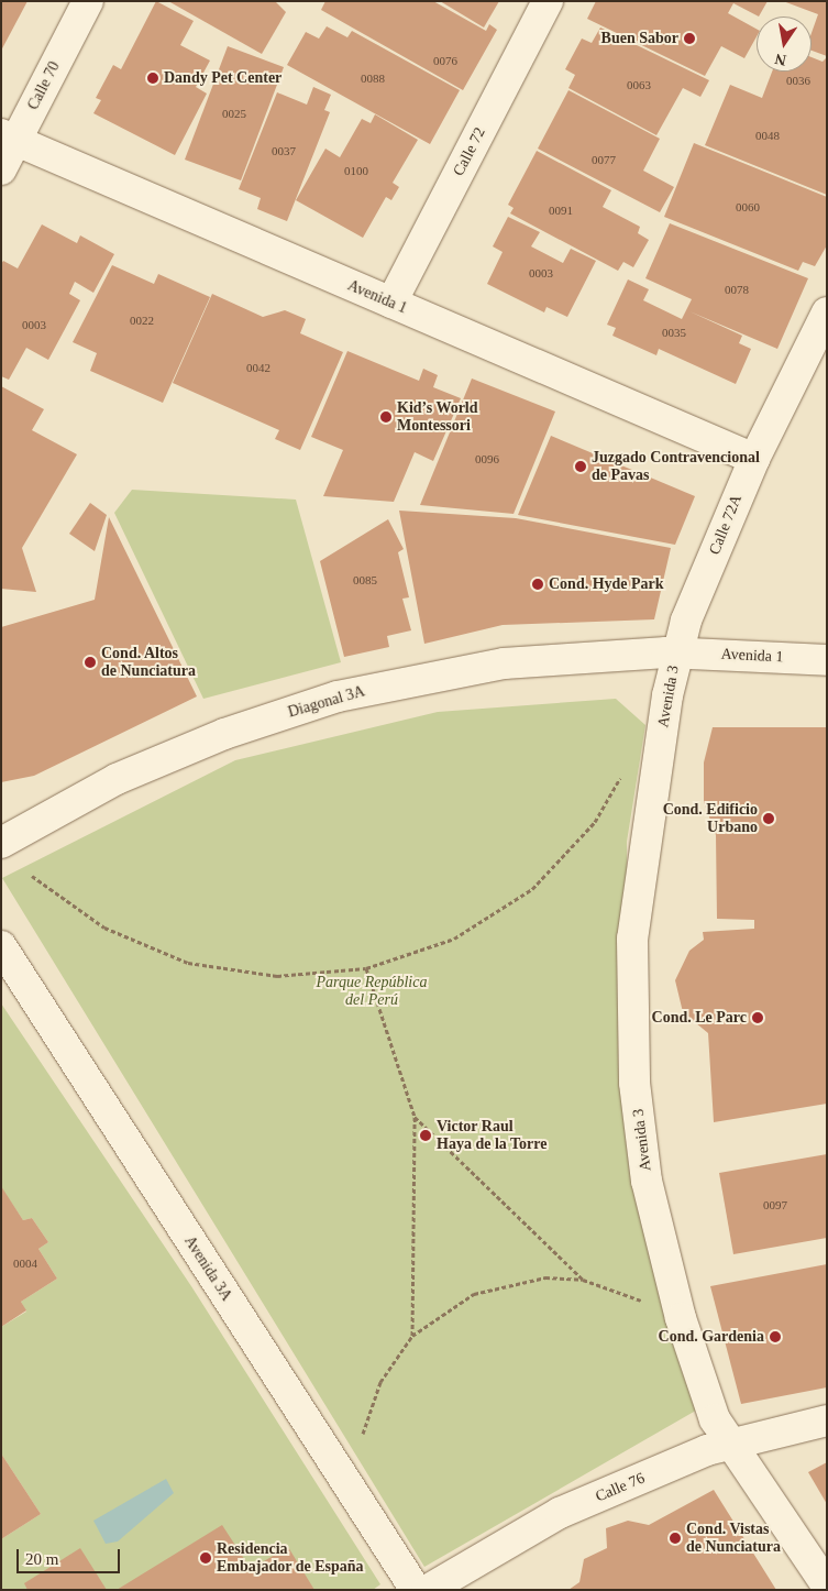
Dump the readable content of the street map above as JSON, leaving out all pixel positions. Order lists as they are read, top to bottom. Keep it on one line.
{"streets":{"street":["Calle 70","Calle 72","Avenida 1","Calle 72A","Avenida 3","Diagonal 3A","Avenida 3A","Calle 76"]},"crossings":[["Calle 70","Avenida 1"],["Calle 72","Avenida 1"],["Avenida 1","Calle 72A"],["Avenida 1","Avenida 3"],["Avenida 1","Diagonal 3A"],["Calle 72A","Avenida 3"],["Calle 72A","Diagonal 3A"],["Avenida 3","Diagonal 3A"],["Avenida 3","Calle 76"]],"parks":["Parque República del Perú"],"places":["Buen Sabor","Dandy Pet Center","Kid’s World Montessori","Juzgado Contravencional de Pavas","Cond. Hyde Park","Cond. Altos de Nunciatura","Cond. Edificio Urbano","Cond. Le Parc","Victor Raul Haya de la Torre","Cond. Gardenia","Cond. Vistas de Nunciatura","Residencia Embajador de España"],"house_numbers":["0076","0088","0036","0063","0025","0048","0037","0077","0100","0060","0091","0003","0078","0022","0003","0035","0042","0096","0085","0097","0004"],"scale_bar":"20 m","north":"bottom"}
